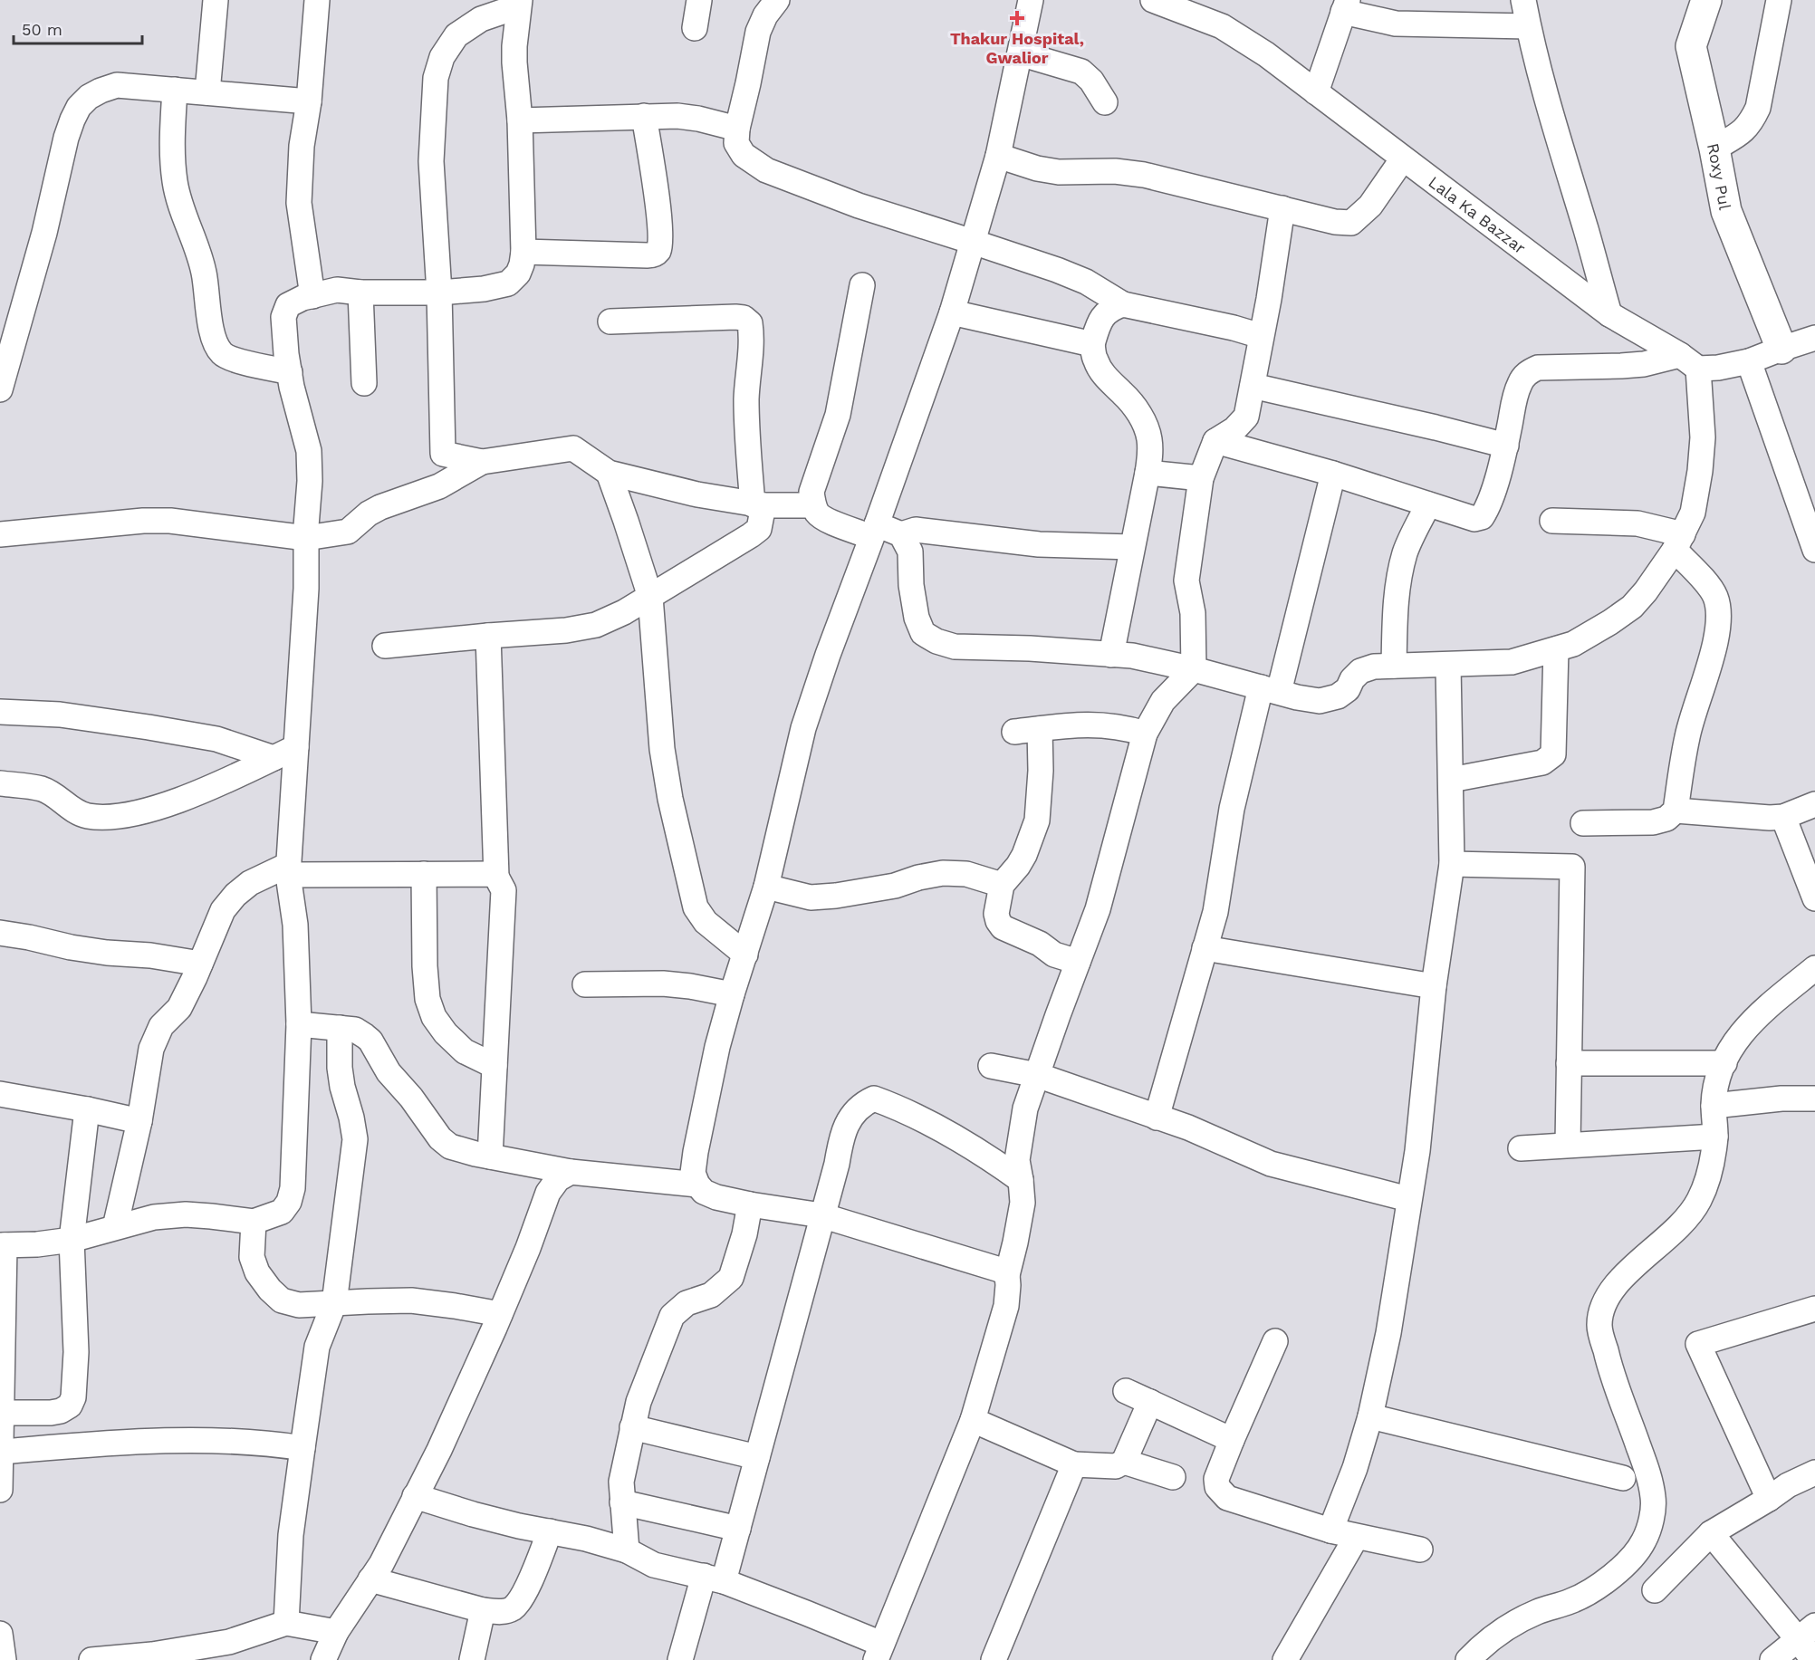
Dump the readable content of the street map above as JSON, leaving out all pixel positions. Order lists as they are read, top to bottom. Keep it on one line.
{"streets":{"main road":["Roxy Pul"],"street":["Lala Ka Bazzar"]},"places":{"health":["Thakur Hospital, Gwalior"]},"scale_bar":"50 m"}
